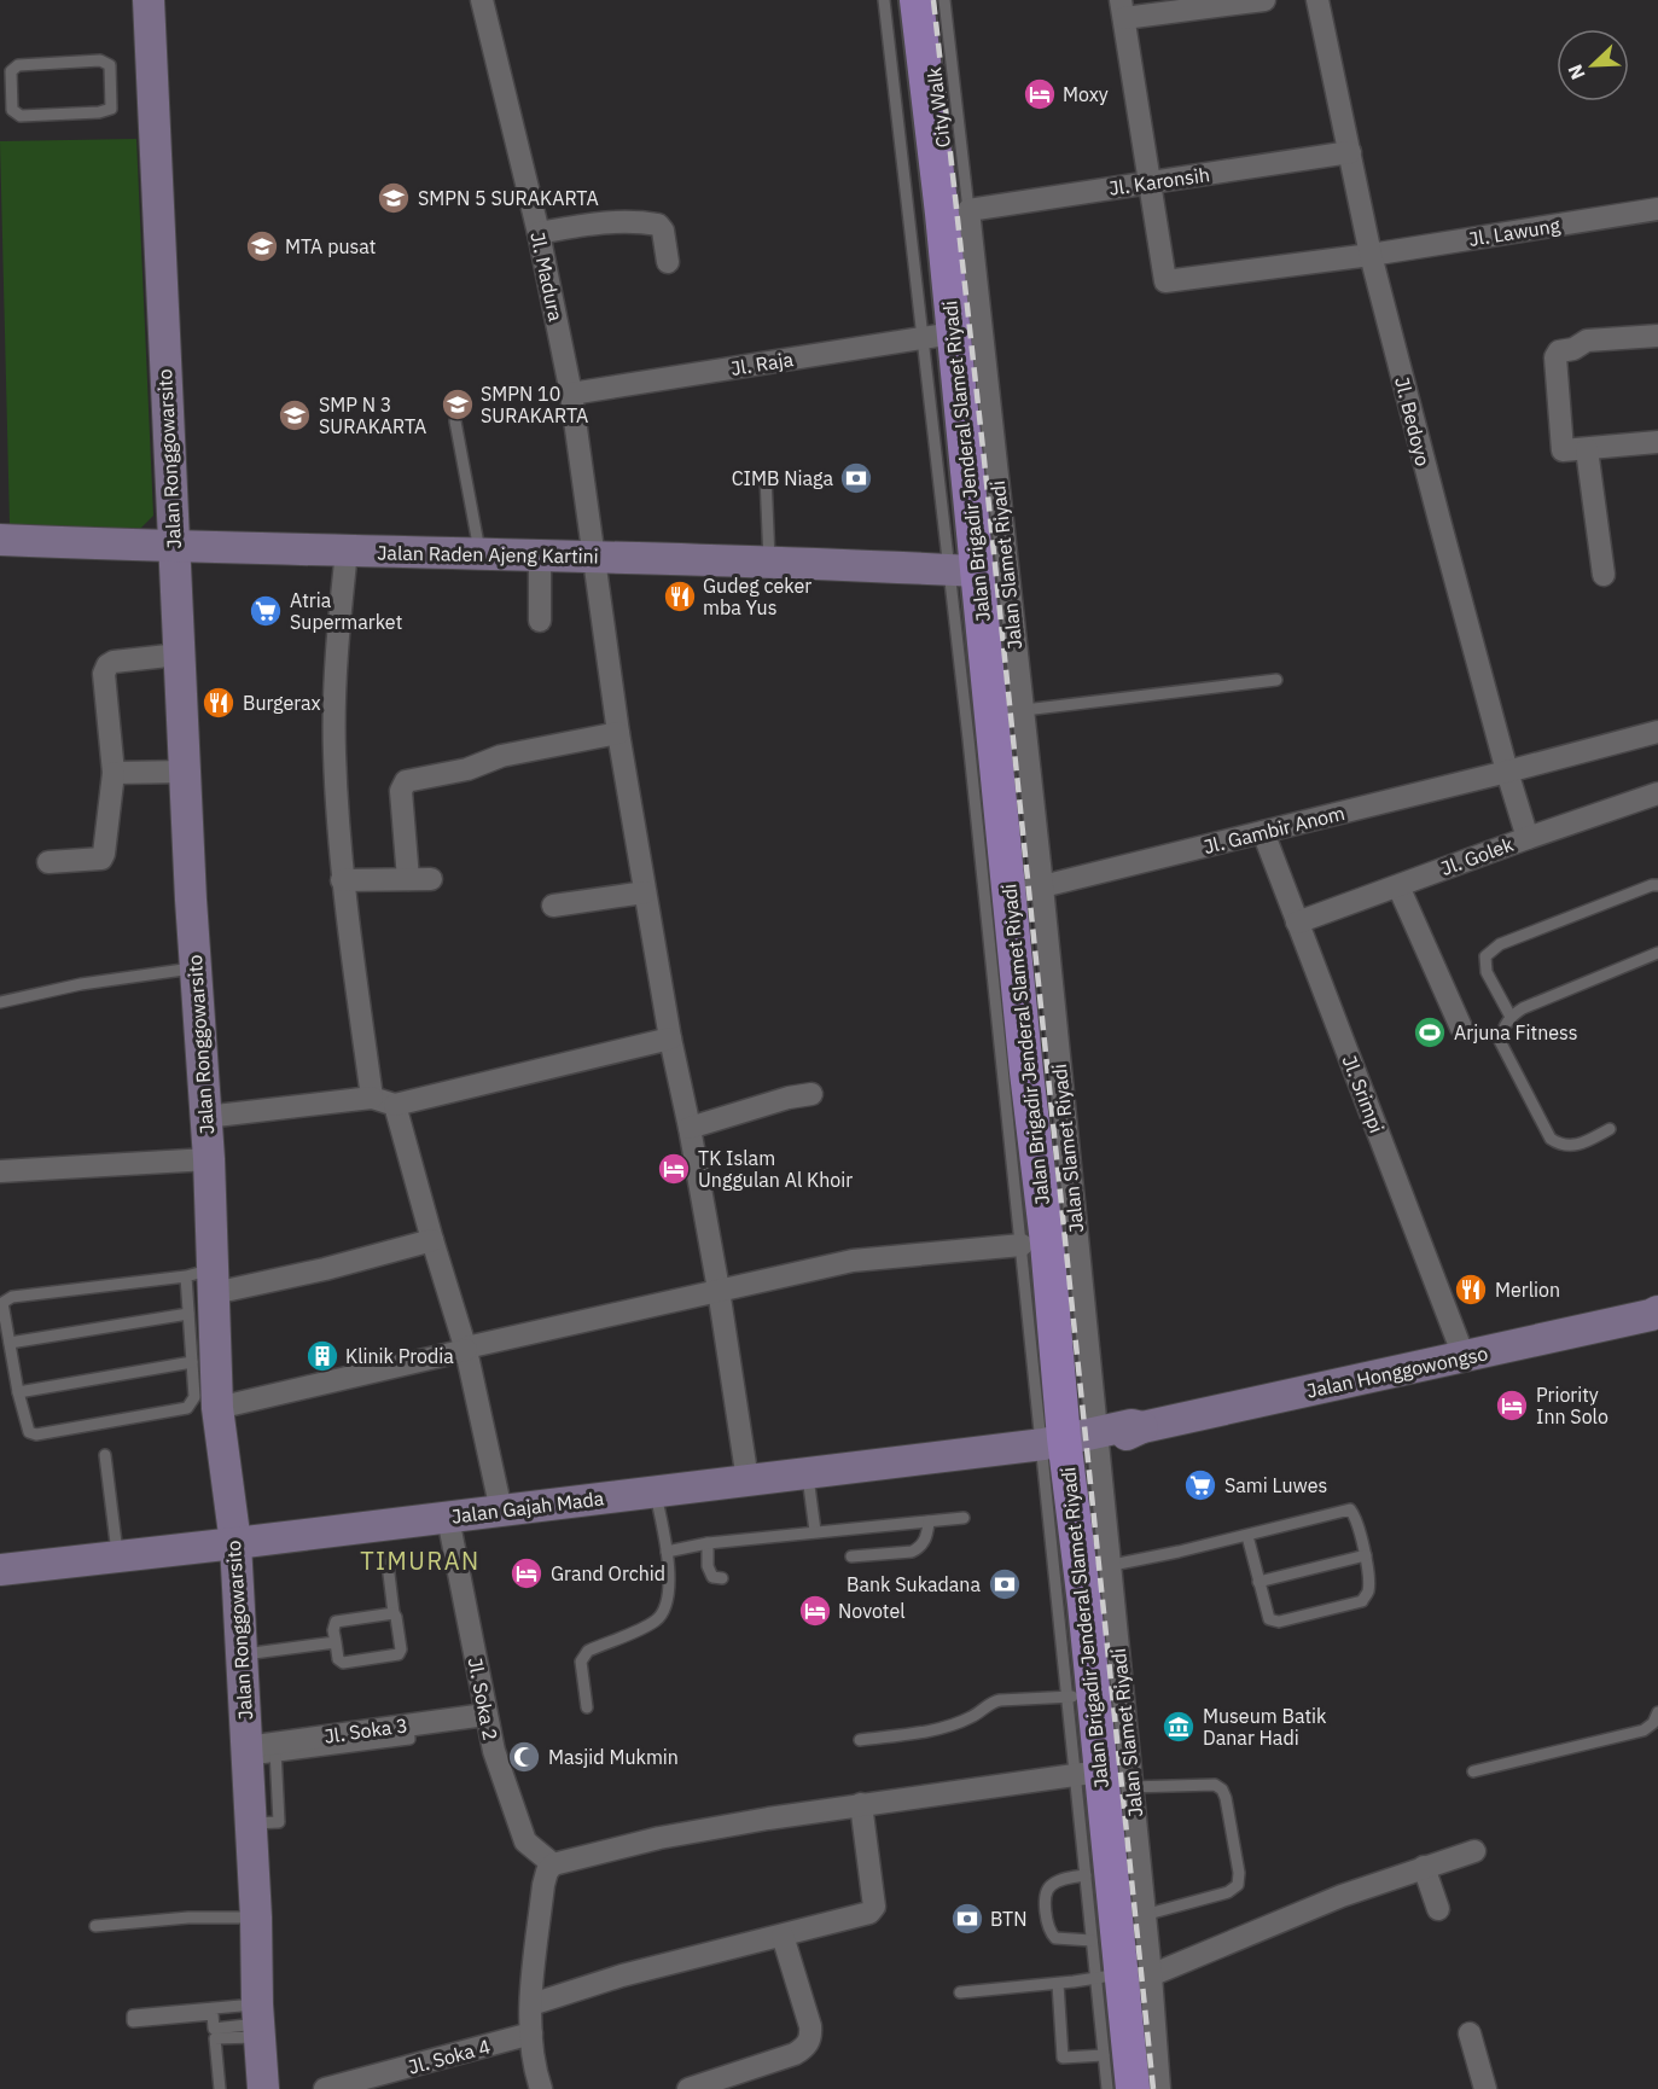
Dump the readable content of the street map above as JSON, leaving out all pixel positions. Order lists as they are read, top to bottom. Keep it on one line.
{"streets":{"main road":["Jalan Ronggowarsito","Jalan Brigadir Jenderal Slamet Riyadi","Jalan Raden Ajeng Kartini","Jalan Honggowongso","Jalan Gajah Mada"],"street":["Jl. Karonsih","Jl. Lawung","Jl. Madura","Jl. Raja","Jl. Bedoyo","Jalan Slamet Riyadi","Jl. Gambir Anom","Jl. Golek","Jl. Srimpi","Jl. Soka 2","Jl. Soka 3","Jl. Soka 4"],"lane":["City Walk"]},"crossings":[["City Walk","Jl. Karonsih"],["City Walk","Jalan Brigadir Jenderal Slamet Riyadi"],["City Walk","Jalan Slamet Riyadi"],["Jl. Karonsih","Jl. Lawung"],["Jl. Karonsih","Jl. Bedoyo"],["Jl. Karonsih","Jalan Brigadir Jenderal Slamet Riyadi"],["Jl. Karonsih","Jalan Slamet Riyadi"],["Jl. Lawung","Jl. Bedoyo"],["Jl. Madura","Jl. Raja"],["Jl. Madura","Jalan Raden Ajeng Kartini"],["Jl. Madura","Jalan Gajah Mada"],["Jl. Raja","Jalan Brigadir Jenderal Slamet Riyadi"],["Jl. Bedoyo","Jl. Gambir Anom"],["Jl. Bedoyo","Jl. Golek"],["Jalan Ronggowarsito","Jalan Raden Ajeng Kartini"],["Jalan Ronggowarsito","Jalan Gajah Mada"],["Jalan Ronggowarsito","Jl. Soka 3"],["Jalan Brigadir Jenderal Slamet Riyadi","Jalan Raden Ajeng Kartini"],["Jalan Brigadir Jenderal Slamet Riyadi","Jalan Slamet Riyadi"],["Jalan Brigadir Jenderal Slamet Riyadi","Jl. Gambir Anom"],["Jalan Brigadir Jenderal Slamet Riyadi","Jalan Honggowongso"],["Jalan Brigadir Jenderal Slamet Riyadi","Jalan Gajah Mada"],["Jalan Slamet Riyadi","Jl. Gambir Anom"],["Jalan Slamet Riyadi","Jalan Honggowongso"],["Jalan Slamet Riyadi","Jalan Gajah Mada"],["Jl. Gambir Anom","Jl. Srimpi"],["Jl. Golek","Jl. Srimpi"],["Jl. Srimpi","Jalan Honggowongso"],["Jalan Honggowongso","Jalan Gajah Mada"],["Jalan Gajah Mada","Jl. Soka 2"],["Jl. Soka 2","Jl. Soka 3"]],"districts":["TIMURAN"],"places":{"hotel":["Moxy","TK Islam Unggulan Al Khoir","Priority Inn Solo","Grand Orchid","Novotel"],"school or university":["SMPN 5 SURAKARTA","MTA pusat","SMPN 10 SURAKARTA","SMP N 3 SURAKARTA"],"bank":["CIMB Niaga","Bank Sukadana","BTN"],"restaurant":["Gudeg ceker mba Yus","Burgerax","Merlion"],"supermarket":["Atria Supermarket","Sami Luwes"],"sports":["Arjuna Fitness"],"building":["Klinik Prodia"],"museum":["Museum Batik Danar Hadi"],"mosque":["Masjid Mukmin"]},"north":"bottom left"}
